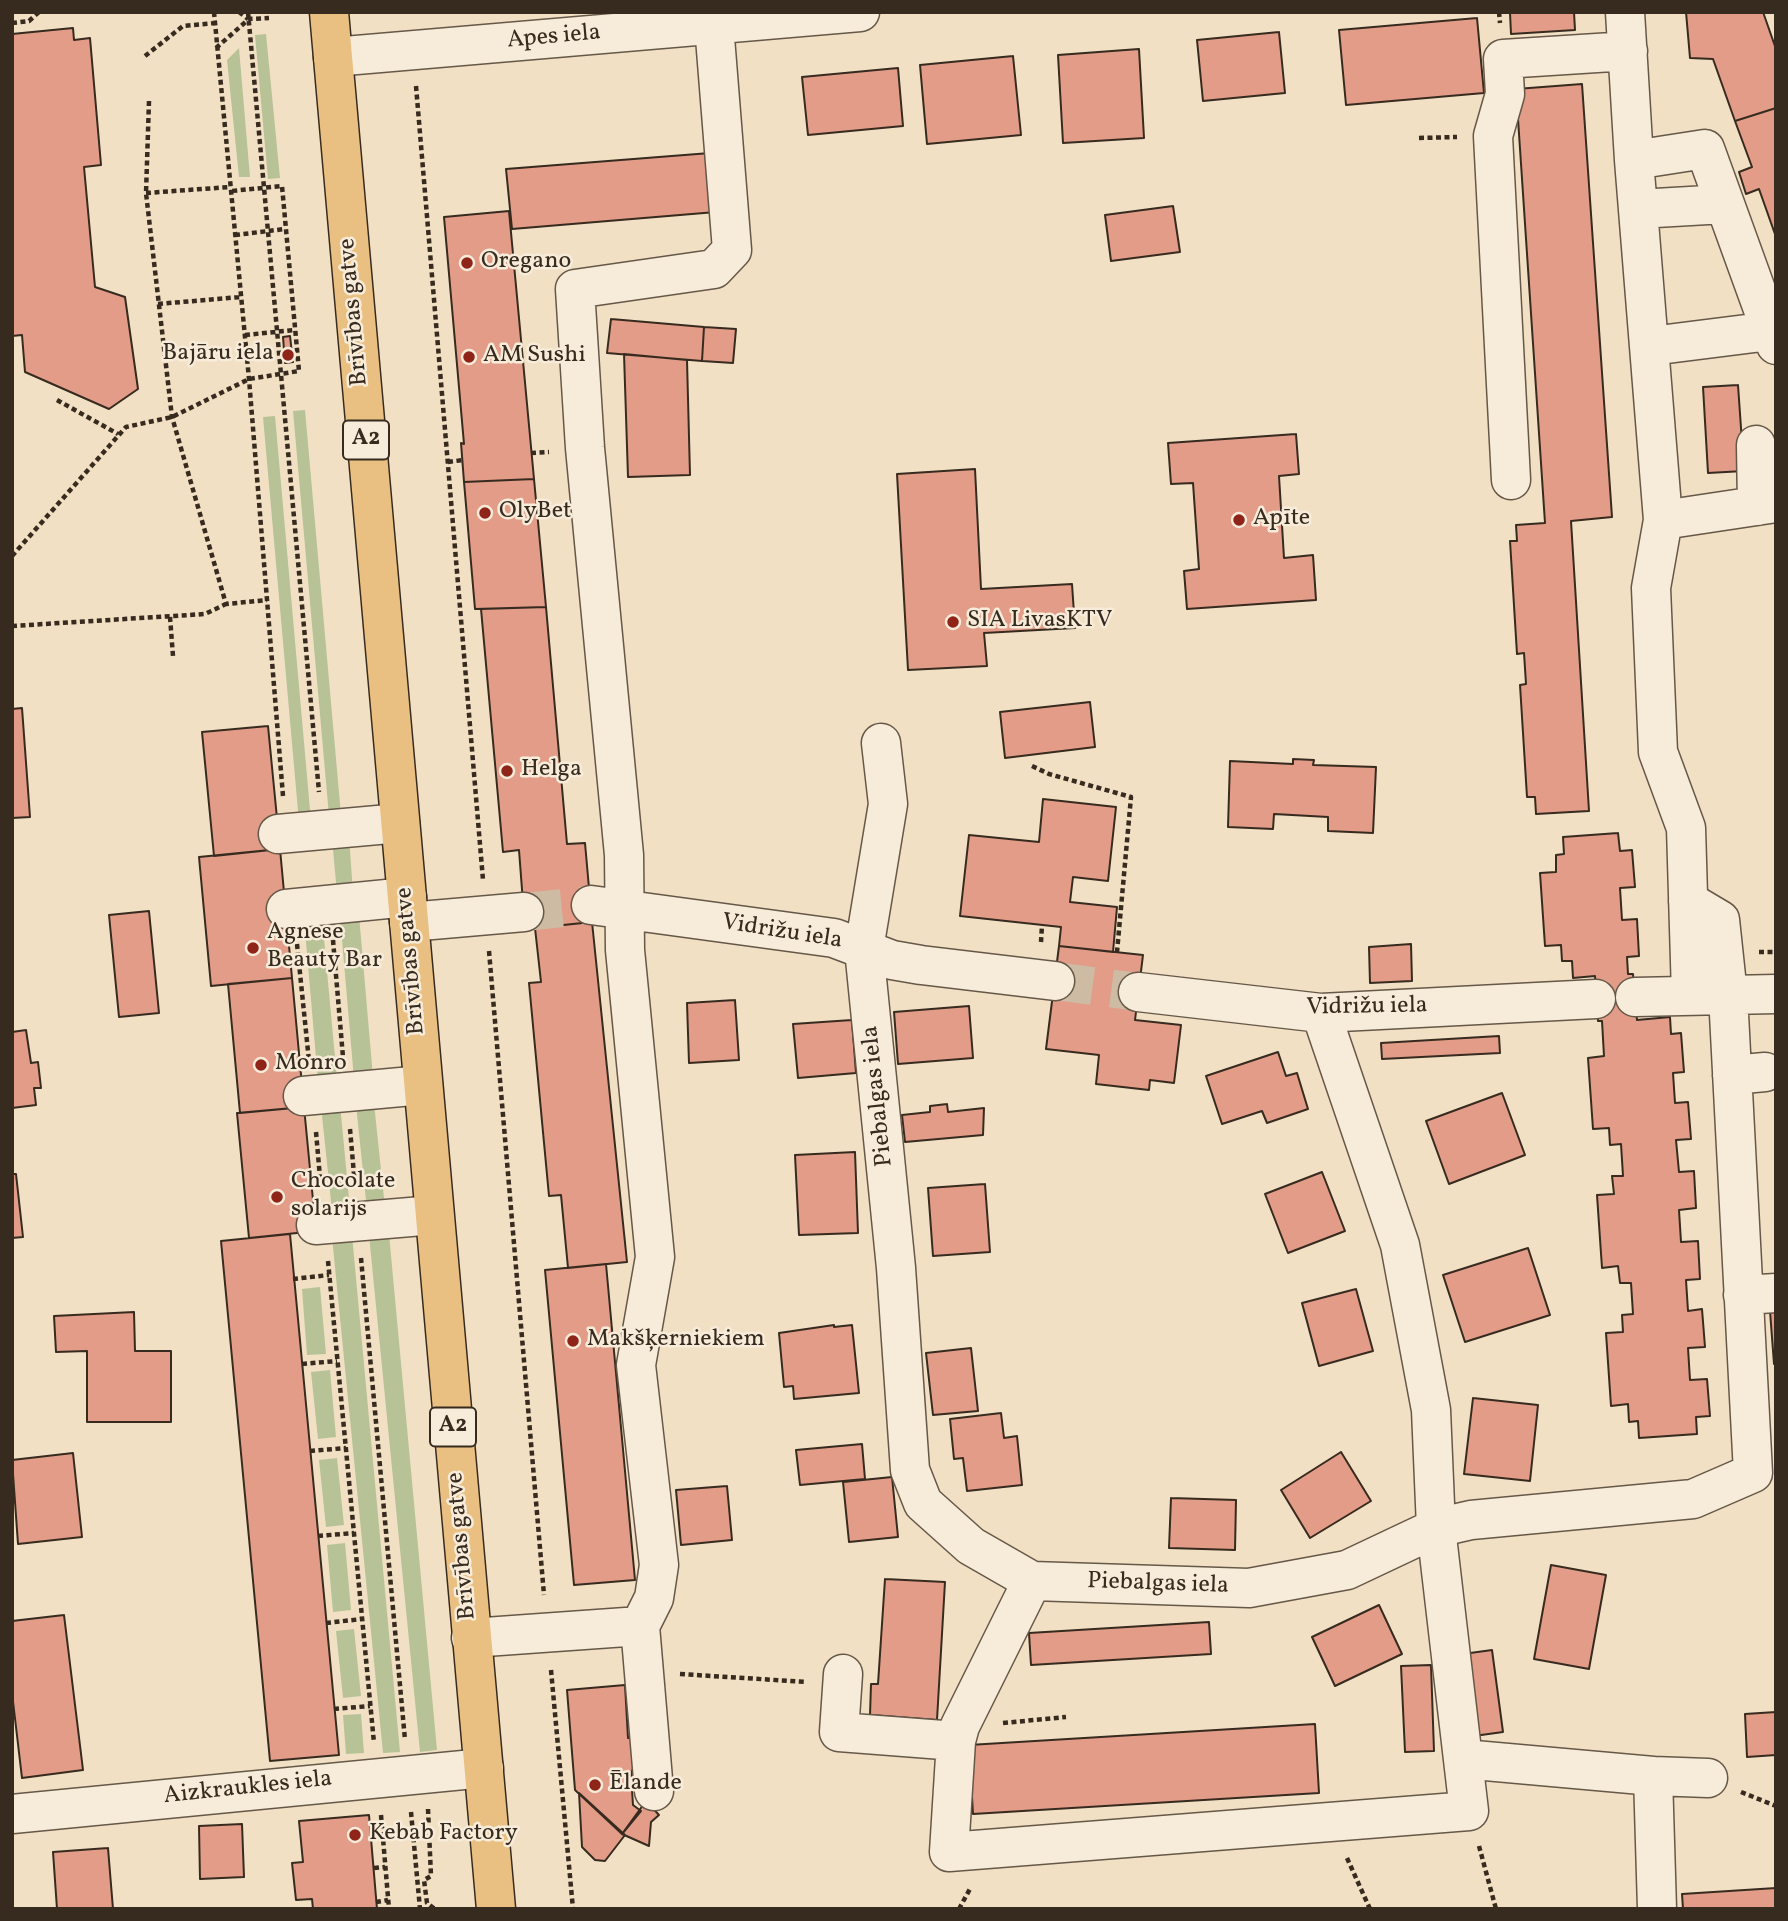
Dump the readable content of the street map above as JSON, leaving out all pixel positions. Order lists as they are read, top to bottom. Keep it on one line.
{"streets":{"highway":["Brīvības gatve","A2"],"street":["Apes iela","Vidrižu iela","Piebalgas iela","Aizkraukles iela"]},"crossings":[["Apes iela","Brīvības gatve"],["Brīvības gatve","Aizkraukles iela"],["Vidrižu iela","Piebalgas iela"]],"places":["Oregano","Bajāru iela","AM Sushi","OlyBet","Apīte","SIA LivasKTV","Helga","Agnese Beauty Bar","Monro","Chocolate solarijs","Makšķerniekiem","Ēlande","Kebab Factory"]}
